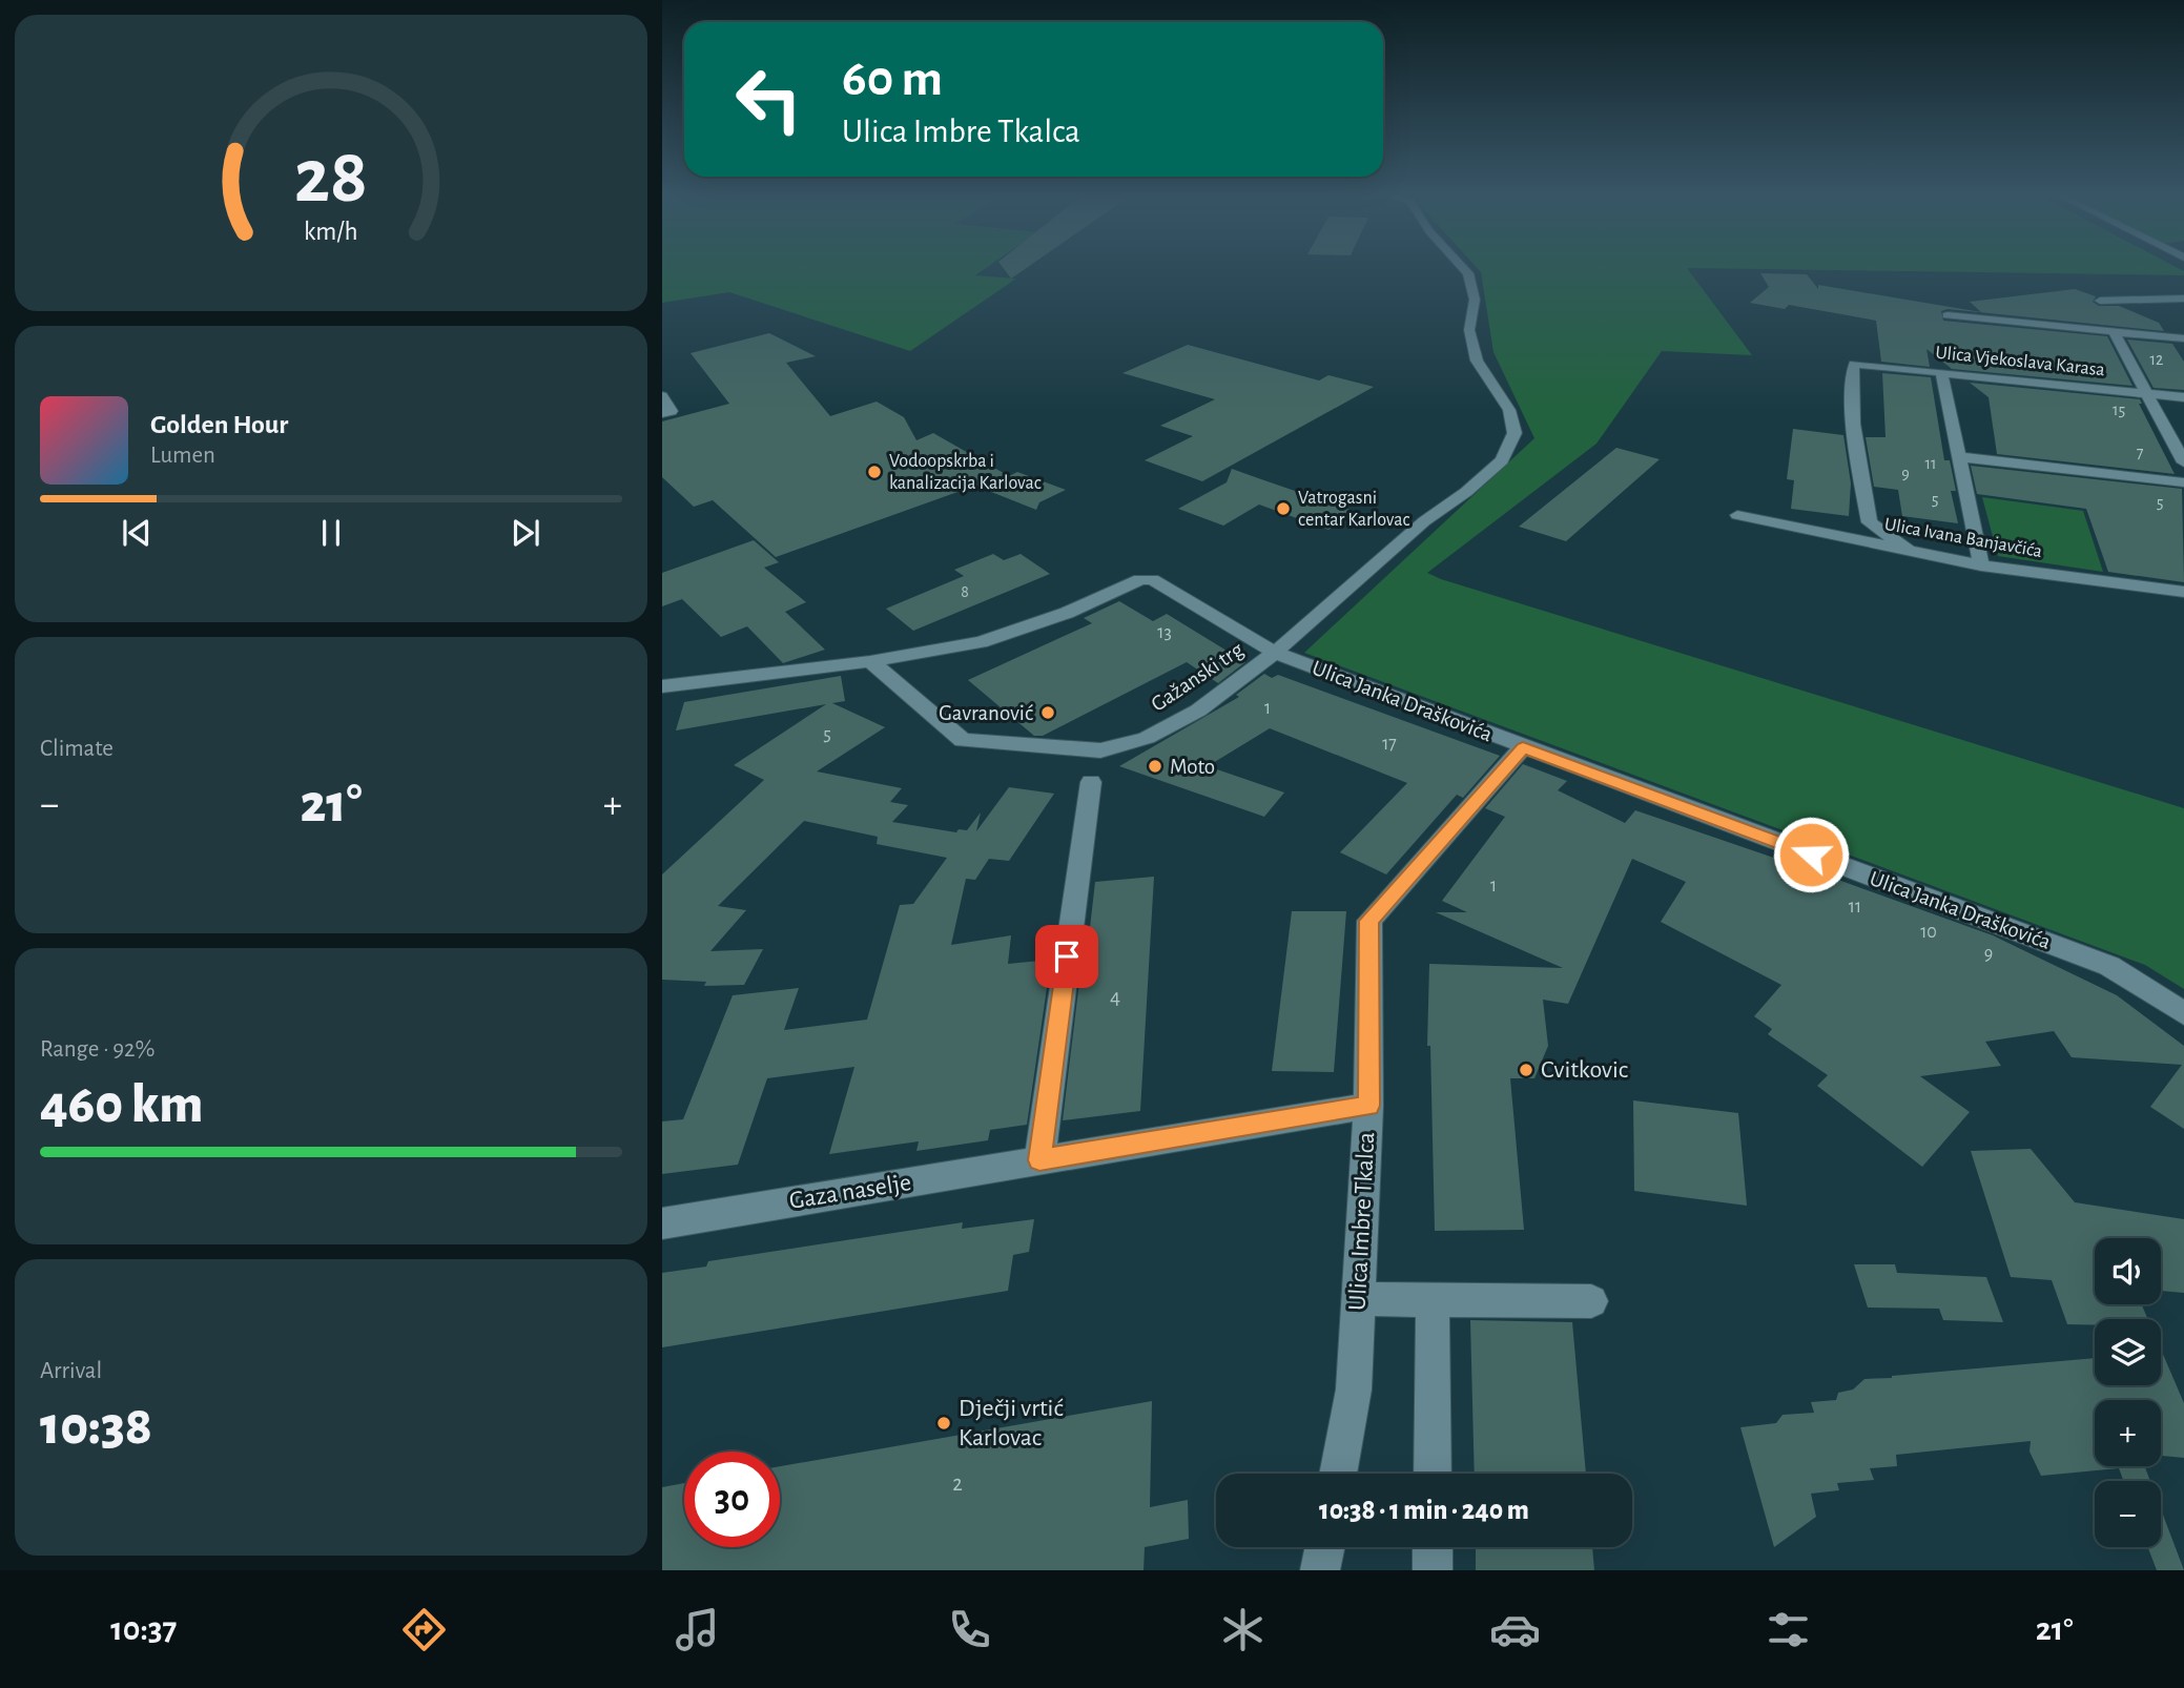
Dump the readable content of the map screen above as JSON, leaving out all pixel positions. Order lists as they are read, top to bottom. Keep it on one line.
{"streets":{"street":["Ulica Vjekoslava Karasa","Ulica Ivana Banjavčića","Gažanski trg","Ulica Janka Draškovića","Gaza naselje","Ulica Imbre Tkalca"]},"crossings":[["Ulica Vjekoslava Karasa","Ulica Ivana Banjavčića"],["Gažanski trg","Ulica Janka Draškovića"],["Ulica Janka Draškovića","Ulica Imbre Tkalca"],["Gaza naselje","Ulica Imbre Tkalca"]],"places":["Vodoopskrba i kanalizacija Karlovac","Vatrogasni centar Karlovac","Gavranović","Moto","Cvitkovic","Dječji vrtić Karlovac"],"house_numbers":["12","15","7","11","9","5","5","8","13","1","5","17","1","11","10","9","4","2"],"page":{"turn":["60 m","Ulica Imbre Tkalca"],"song":["Golden Hour","Lumen"],"tile":["Climate",["Range · 92%","460 km"],["Arrival","10:38"]],"heat":["−","21°","+"],"map_buttons":["+","−"],"limit":"30","trip":"10:38 · 1 min · 240 m","tabs":["10:37","21°"],"gauge":["28","km/h"]}}
